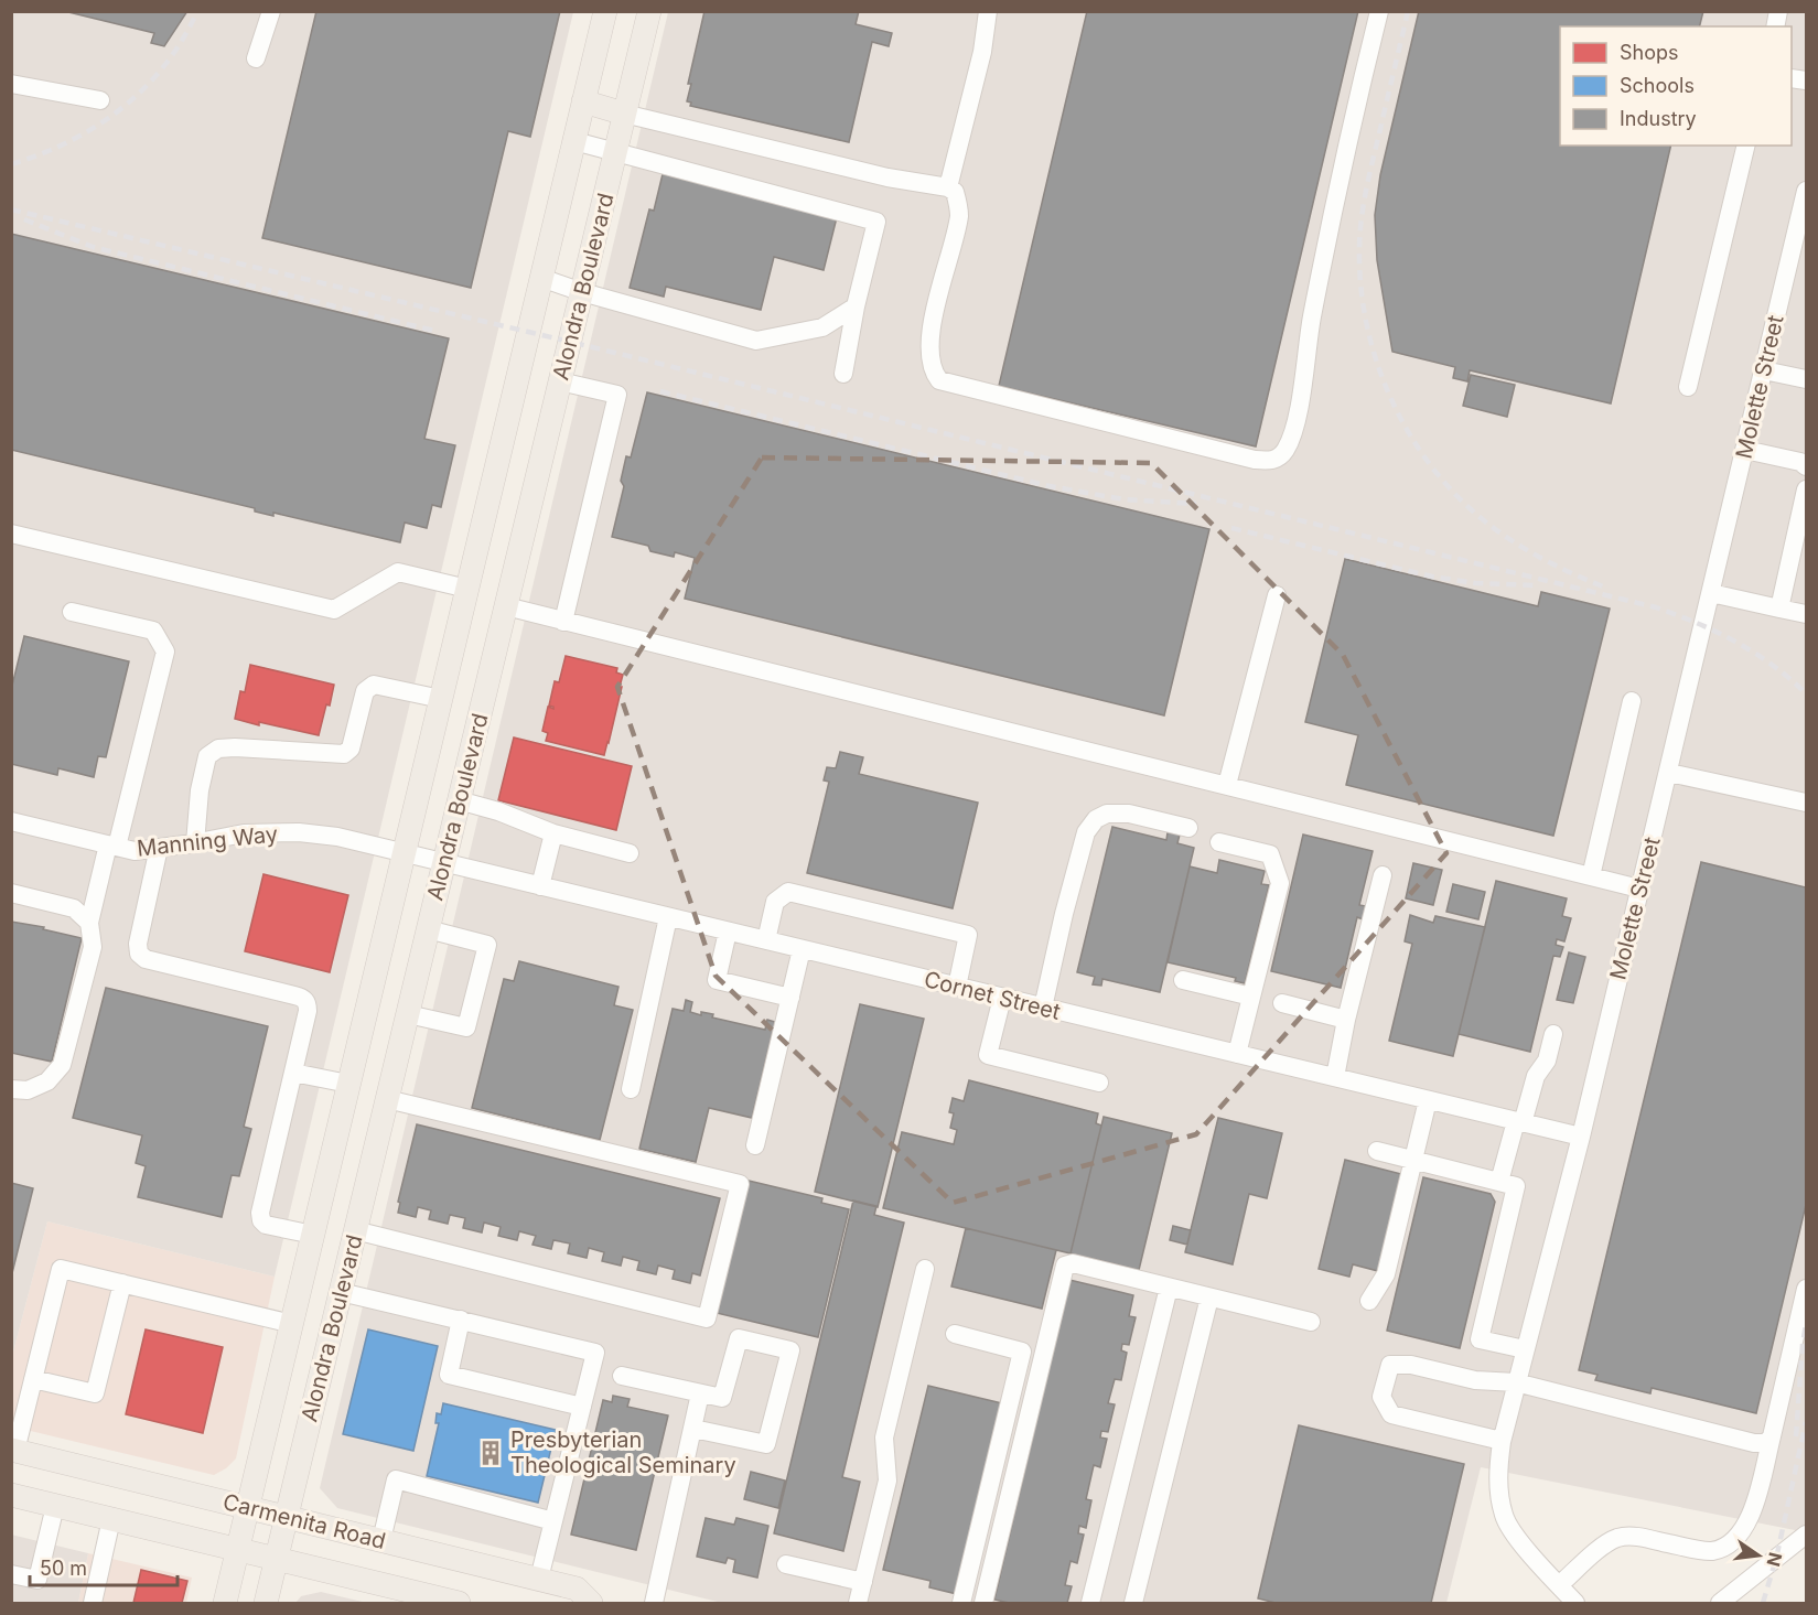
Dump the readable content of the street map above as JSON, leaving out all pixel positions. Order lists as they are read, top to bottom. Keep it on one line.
{"streets":{"main road":["Alondra Boulevard","Carmenita Road"],"street":["Molette Street","Manning Way","Cornet Street"]},"crossings":[["Alondra Boulevard","Manning Way"],["Alondra Boulevard","Cornet Street"],["Alondra Boulevard","Carmenita Road"],["Molette Street","Cornet Street"],["Manning Way","Cornet Street"]],"places":{"building":["Presbyterian Theological Seminary"]},"legend":["Shops","Schools","Industry"],"scale_bar":"50 m","north":"right"}
